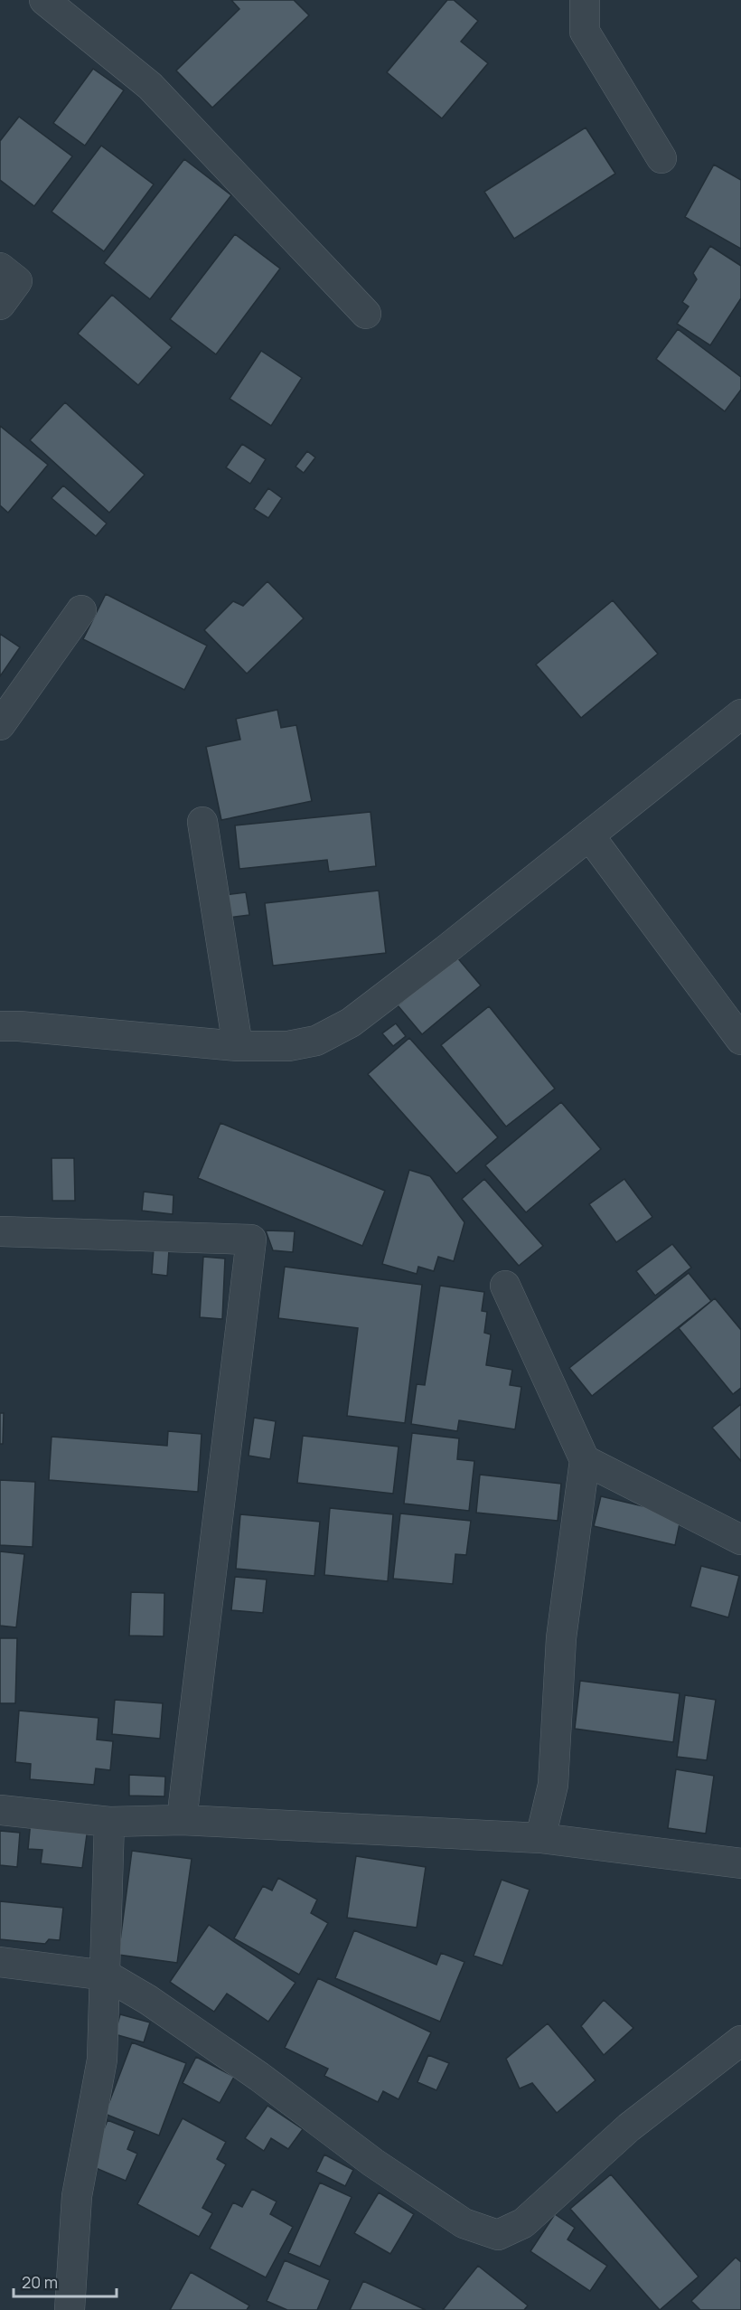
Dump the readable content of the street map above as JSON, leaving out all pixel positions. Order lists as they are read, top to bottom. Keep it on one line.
{"scale_bar":"20 m"}
